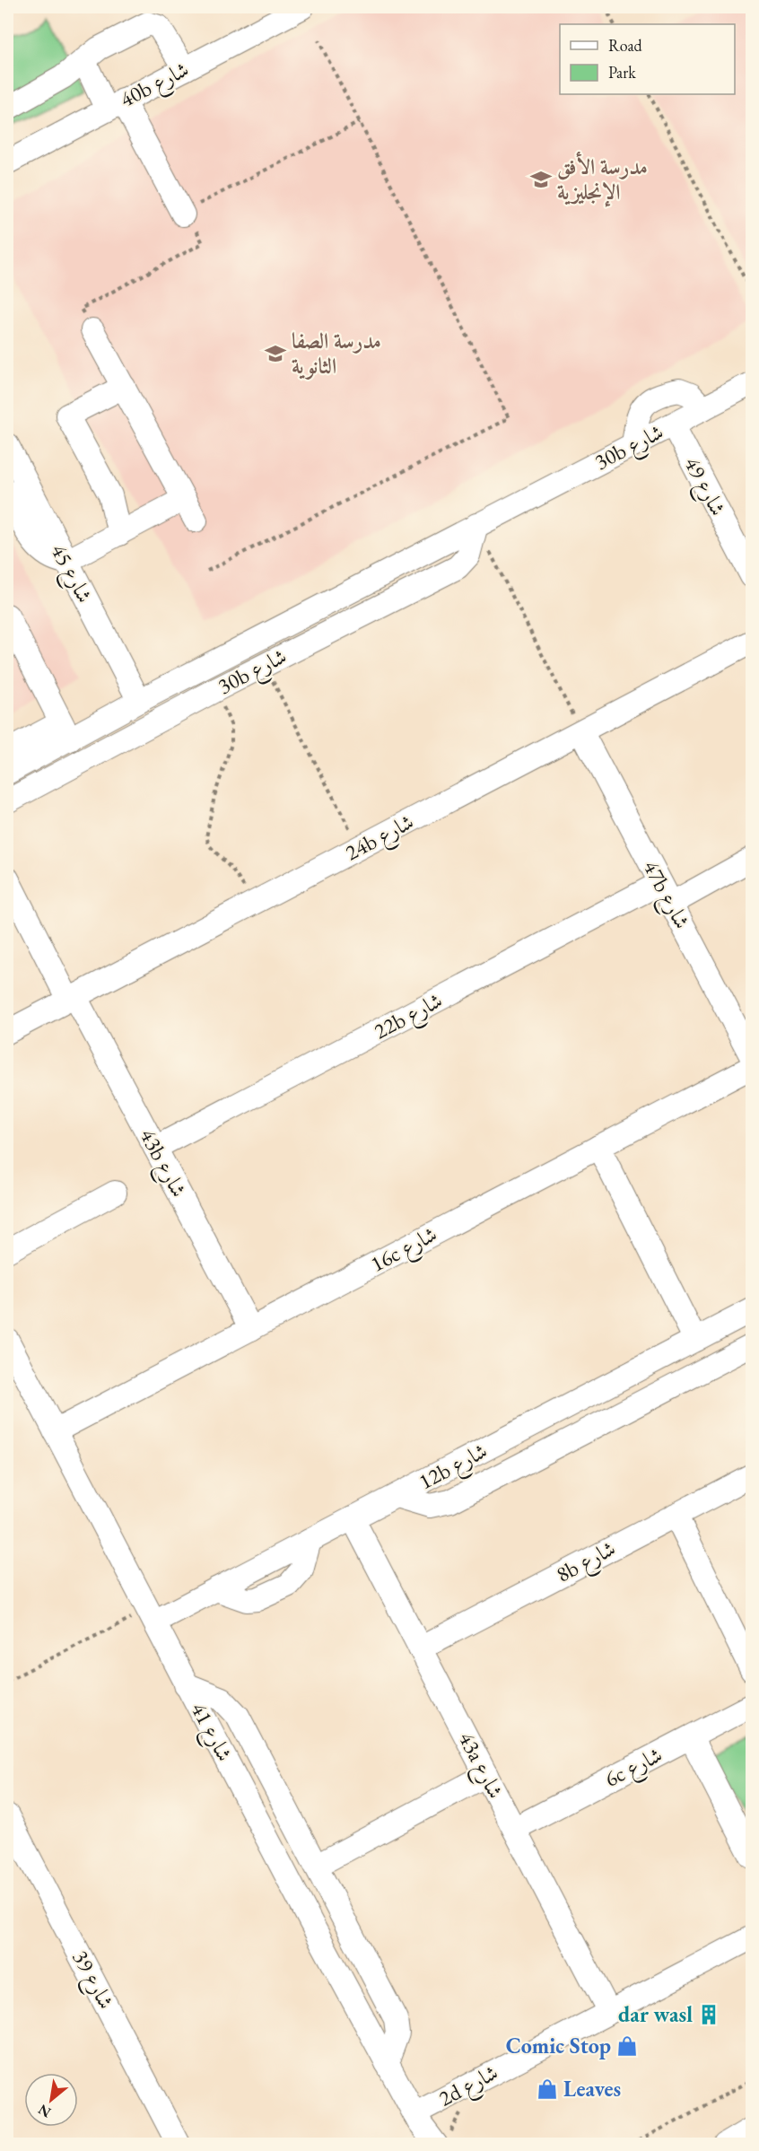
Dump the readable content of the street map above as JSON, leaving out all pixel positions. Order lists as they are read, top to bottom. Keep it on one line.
{"streets":{"street":["40b شارع","30b شارع","شارع 49","شارع 45","24b شارع","47b شارع","22b شارع","43b شارع","16c شارع","12b شارع","8b شارع","شارع 41","43a شارع","6c شارع","شارع 39","2d شارع"]},"crossings":[["30b شارع","شارع 49"],["30b شارع","شارع 45"],["24b شارع","47b شارع"],["24b شارع","43b شارع"],["47b شارع","22b شارع"],["22b شارع","43b شارع"],["43b شارع","16c شارع"],["16c شارع","شارع 41"],["12b شارع","شارع 41"],["12b شارع","43a شارع"],["8b شارع","43a شارع"],["شارع 41","2d شارع"],["43a شارع","6c شارع"],["43a شارع","2d شارع"]],"places":{"school or university":["مدرسة الأفق الإنجليزية","مدرسة الصفا الثانوية"],"building":["dar wasl"],"shop":["Comic Stop","Leaves"]},"legend":["Road","Park"],"north":"bottom left"}
